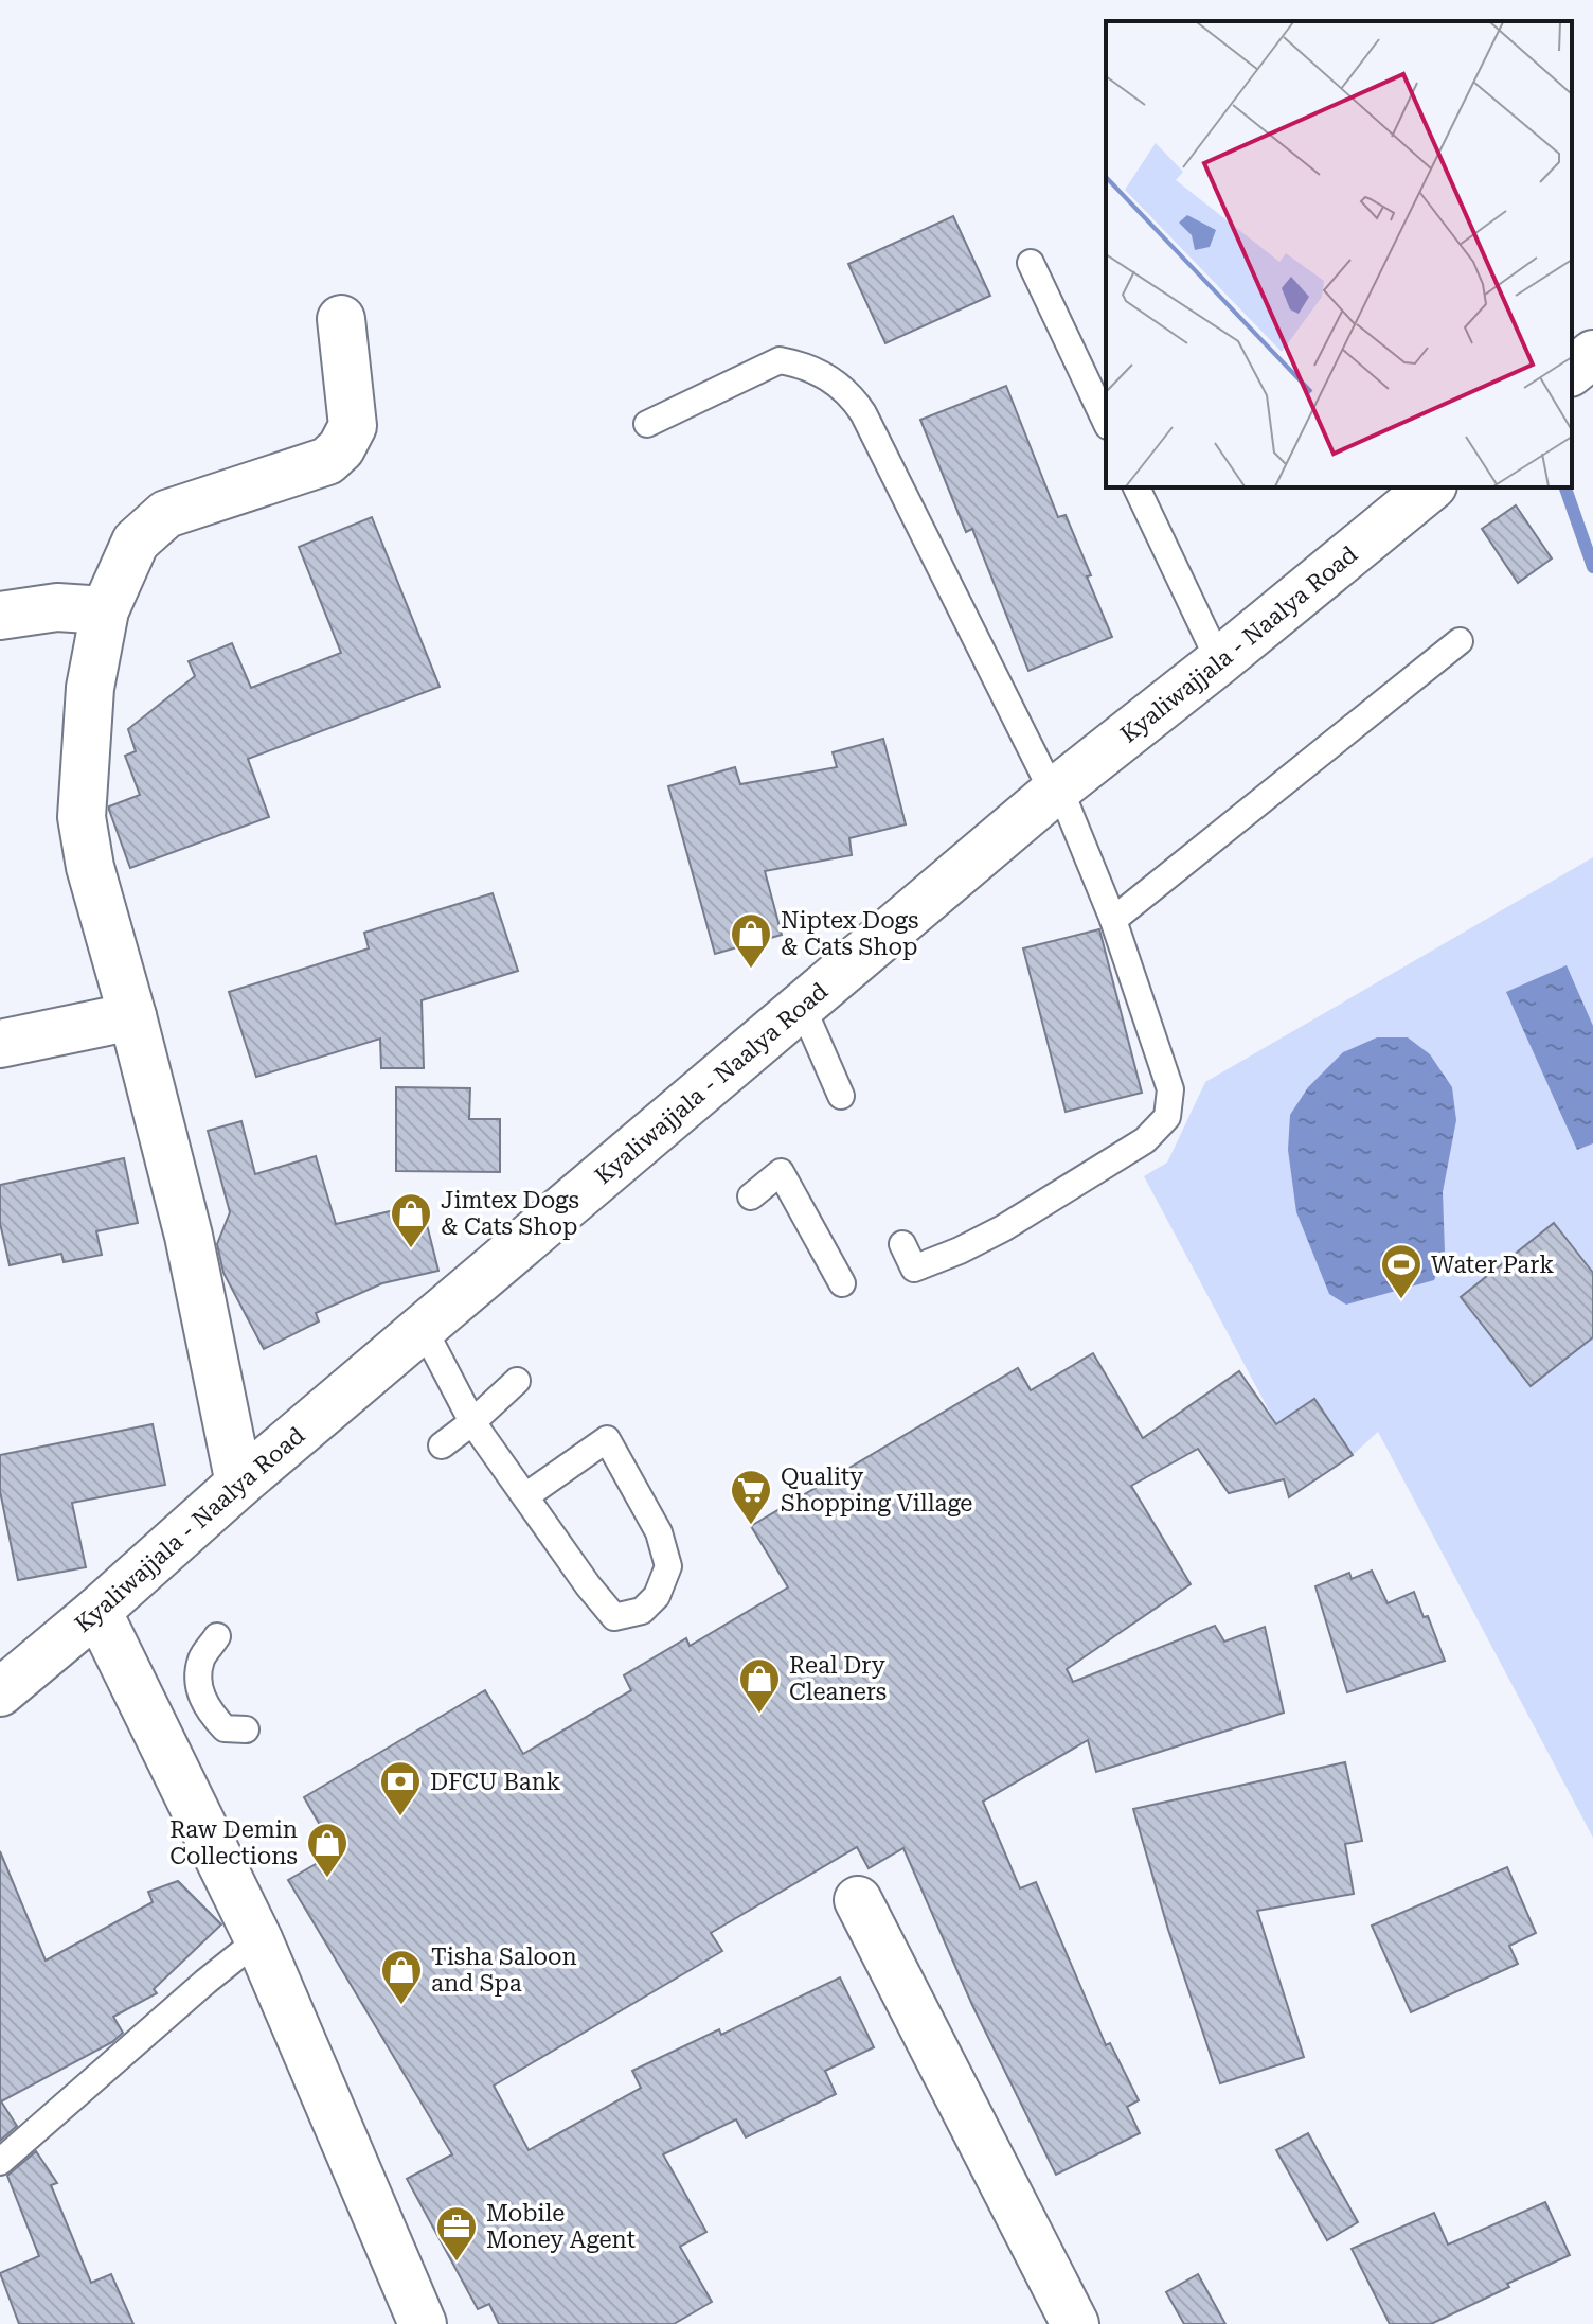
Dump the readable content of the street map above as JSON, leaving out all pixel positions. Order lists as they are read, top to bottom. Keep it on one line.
{"streets":{"street":["Kyaliwajjala - Naalya Road"]},"places":{"shop":["Niptex Dogs & Cats Shop","Jimtex Dogs & Cats Shop","Real Dry Cleaners","Raw Demin Collections","Tisha Saloon and Spa"],"sports":["Water Park"],"supermarket":["Quality Shopping Village"],"bank":["DFCU Bank"],"office":["Mobile Money Agent"]}}
